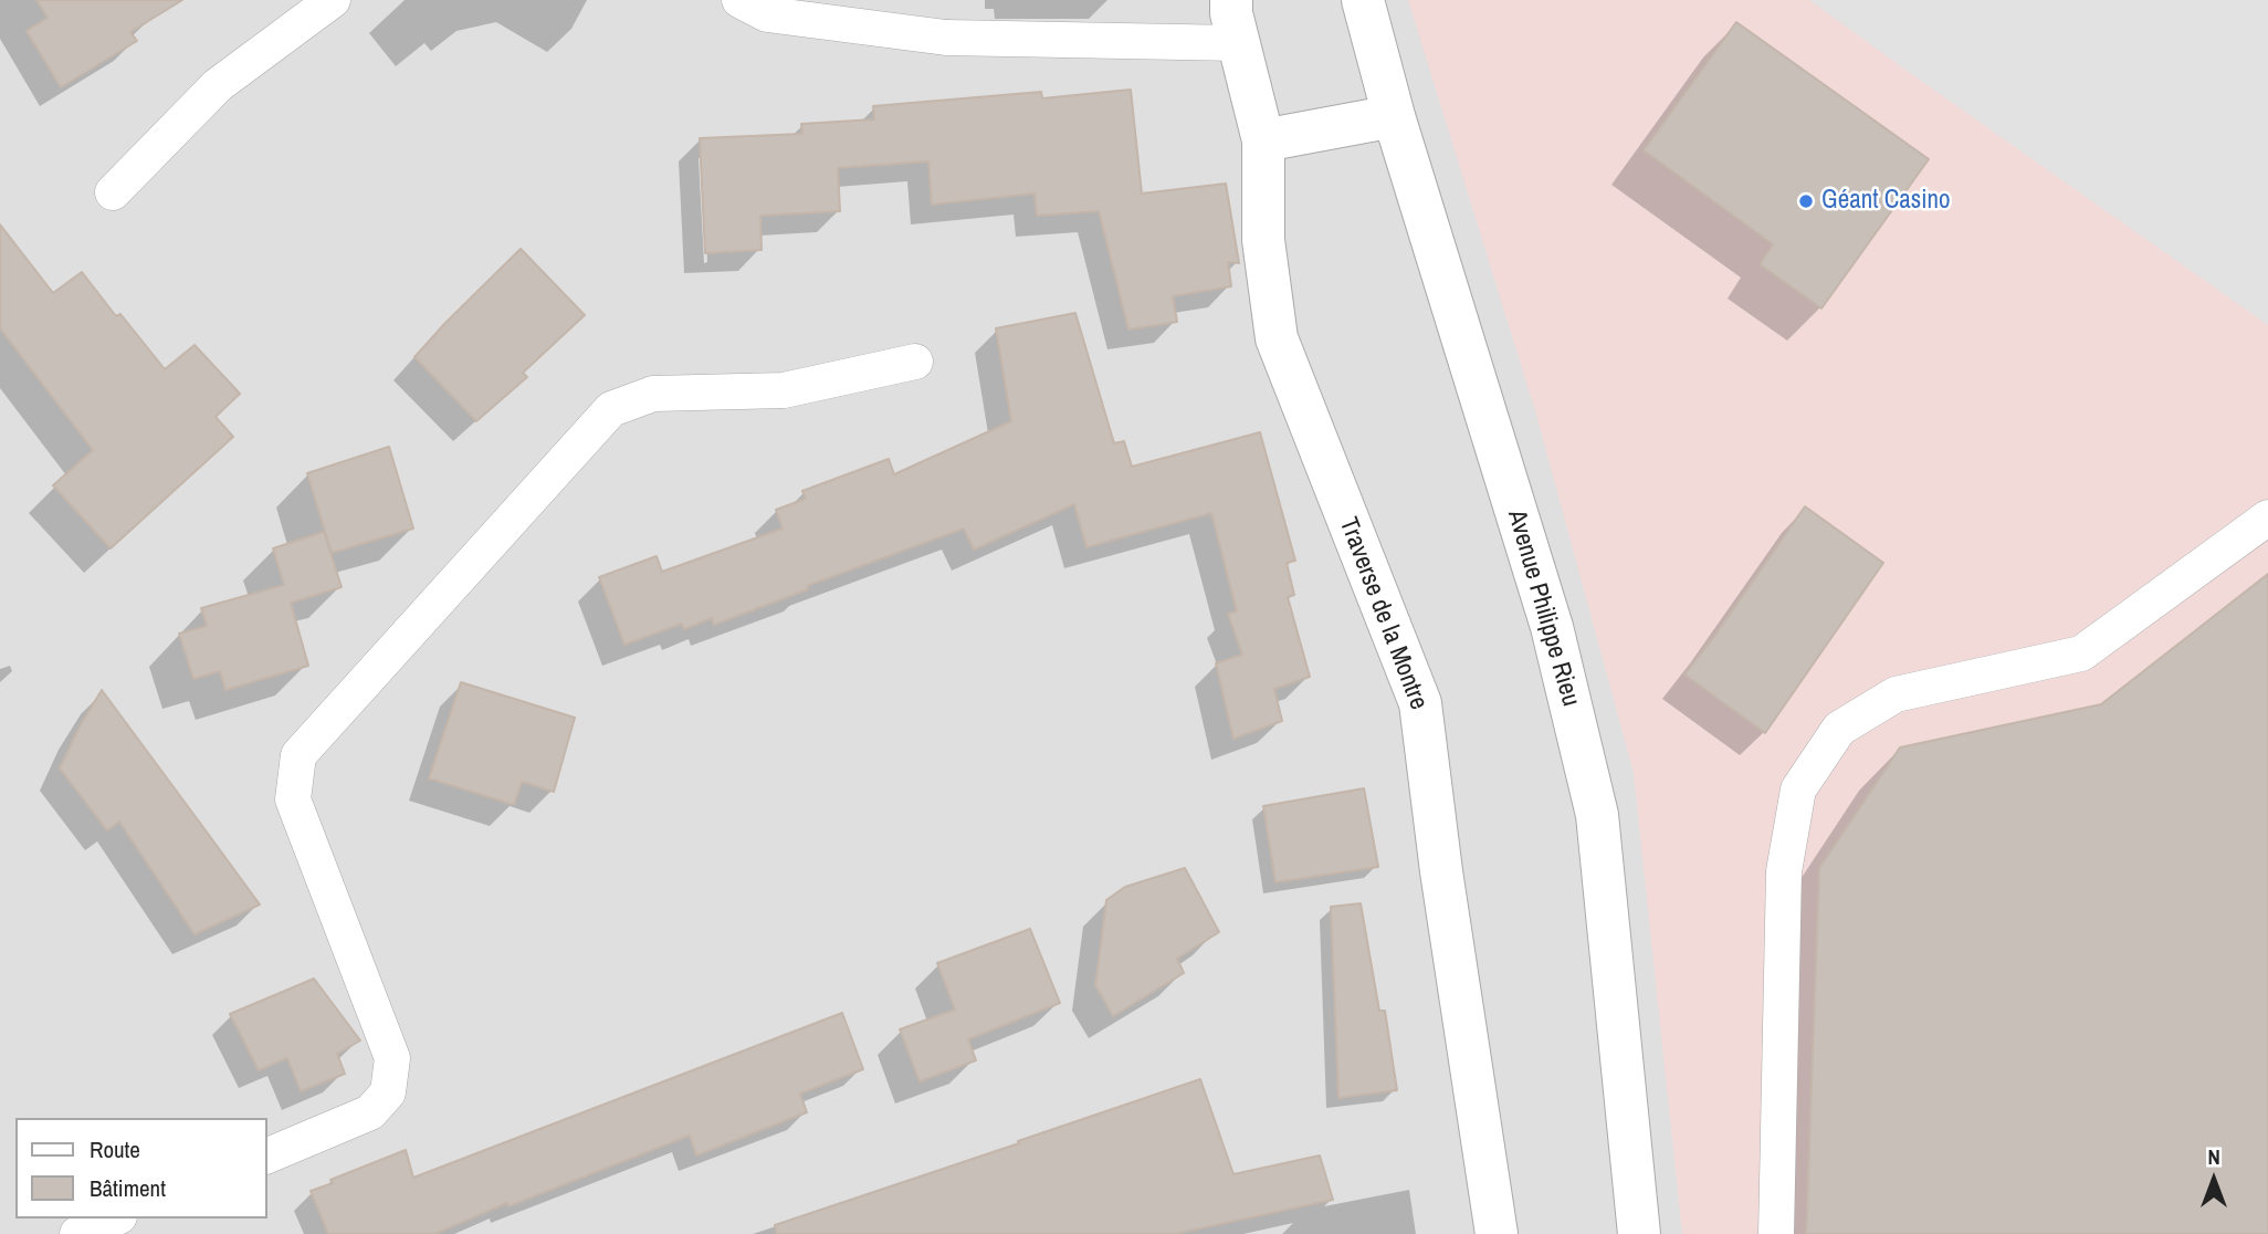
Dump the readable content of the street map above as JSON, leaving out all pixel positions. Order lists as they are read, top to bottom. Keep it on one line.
{"streets":{"street":["Avenue Philippe Rieu","Traverse de la Montre"]},"places":["Géant Casino"],"legend":["Route","Bâtiment"],"north":"top"}
